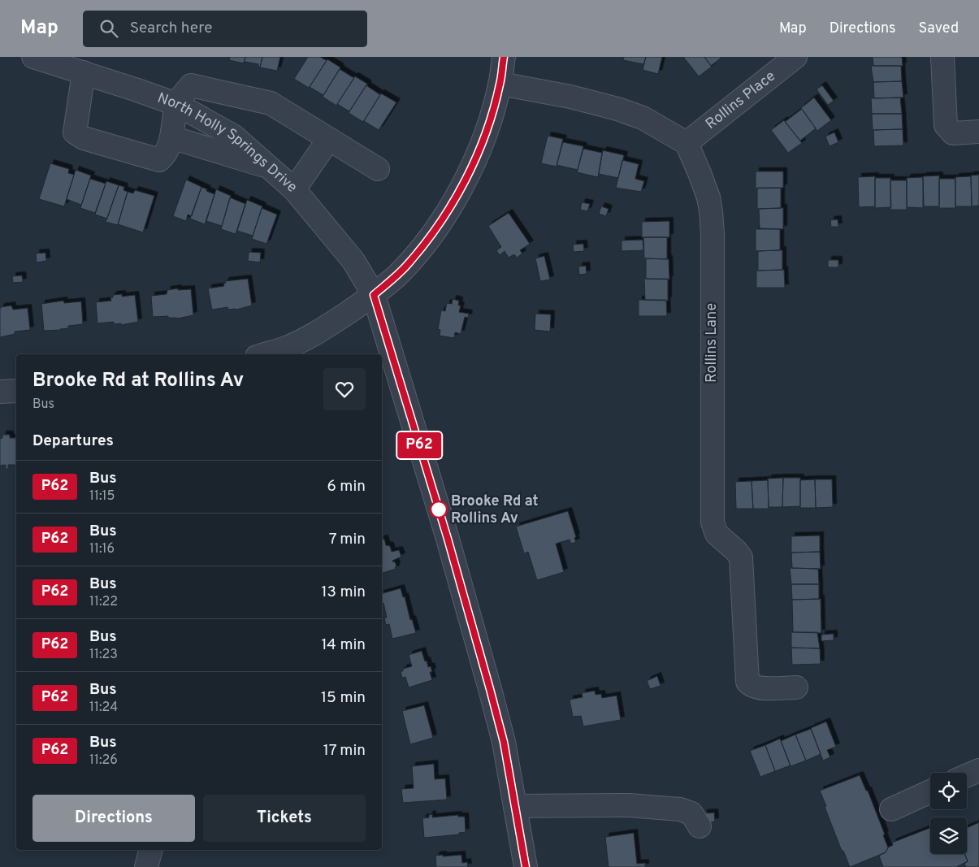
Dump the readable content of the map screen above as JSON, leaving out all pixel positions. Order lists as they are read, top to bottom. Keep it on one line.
{"streets":{"street":["Rollins Place","North Holly Springs Drive","Rollins Lane"]},"crossings":[["Rollins Place","Rollins Lane"]],"places":["Brooke Rd at Rollins Av"],"lines":["bus line P62"],"page":{"header":"Map","search":"Search here","nav":["Map","Directions","Saved"],"on_map":"P62","heading":[["Brooke Rd at Rollins Av","Bus"],"Departures"],"list":[{"mark":"P62","name":"Bus","note":"11:15","value":"6 min"},{"mark":"P62","name":"Bus","note":"11:16","value":"7 min"},{"mark":"P62","name":"Bus","note":"11:22","value":"13 min"},{"mark":"P62","name":"Bus","note":"11:23","value":"14 min"},{"mark":"P62","name":"Bus","note":"11:24","value":"15 min"},{"mark":"P62","name":"Bus","note":"11:26","value":"17 min"}],"buttons":["Directions","Tickets"]}}
